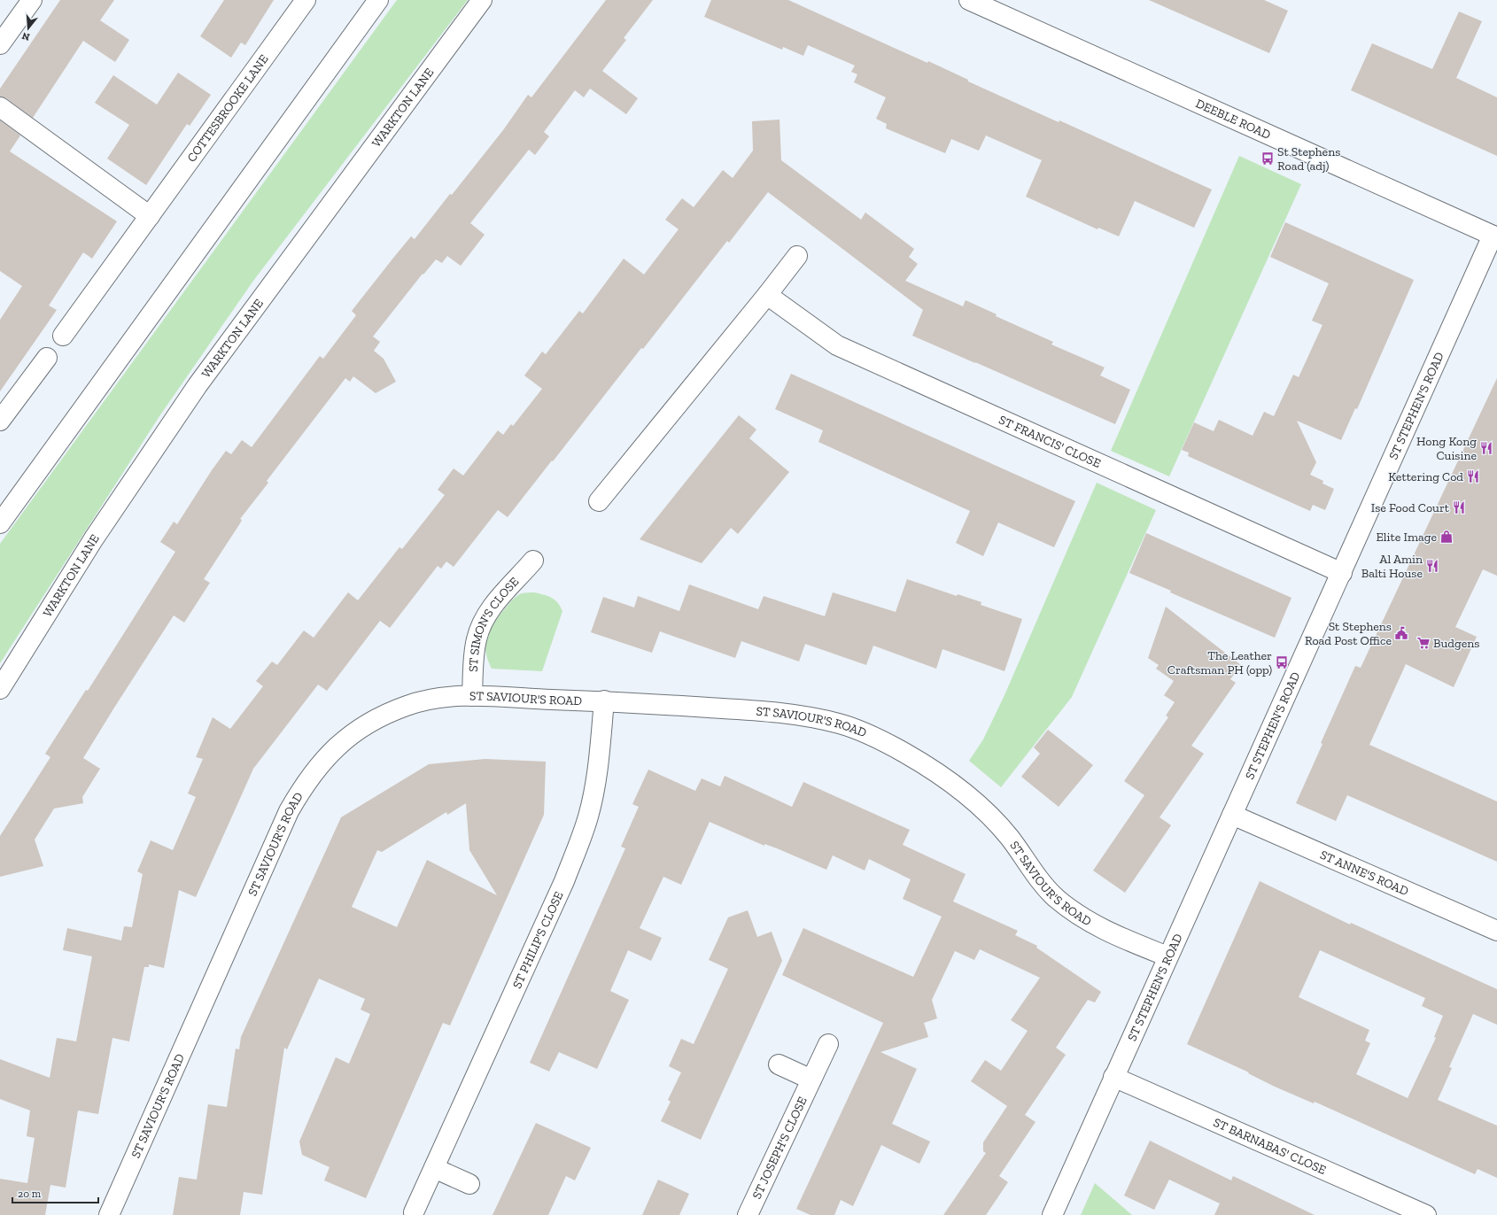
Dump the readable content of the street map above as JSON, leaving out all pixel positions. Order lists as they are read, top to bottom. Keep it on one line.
{"streets":{"street":["WARKTON LANE","COTTESBROOKE LANE","DEEBLE ROAD","ST STEPHEN'S ROAD","ST FRANCIS' CLOSE","ST SIMON'S CLOSE","ST SAVIOUR'S ROAD","ST ANNE'S ROAD","ST PHILIP'S CLOSE","ST BARNABAS' CLOSE","ST JOSEPH'S CLOSE"]},"crossings":[["DEEBLE ROAD","ST STEPHEN'S ROAD"],["ST STEPHEN'S ROAD","ST FRANCIS' CLOSE"],["ST STEPHEN'S ROAD","ST SAVIOUR'S ROAD"],["ST STEPHEN'S ROAD","ST ANNE'S ROAD"],["ST STEPHEN'S ROAD","ST BARNABAS' CLOSE"],["ST SIMON'S CLOSE","ST SAVIOUR'S ROAD"],["ST SAVIOUR'S ROAD","ST PHILIP'S CLOSE"]],"places":{"bus stop":["St Stephens Road (adj)","The Leather Craftsman PH (opp)"],"restaurant":["Hong Kong Cuisine","Kettering Cod","Ise Food Court","Al Amin Balti House"],"shop":["Elite Image"],"public building":["St Stephens Road Post Office"],"supermarket":["Budgens"]},"scale_bar":"20 m","north":"bottom"}
